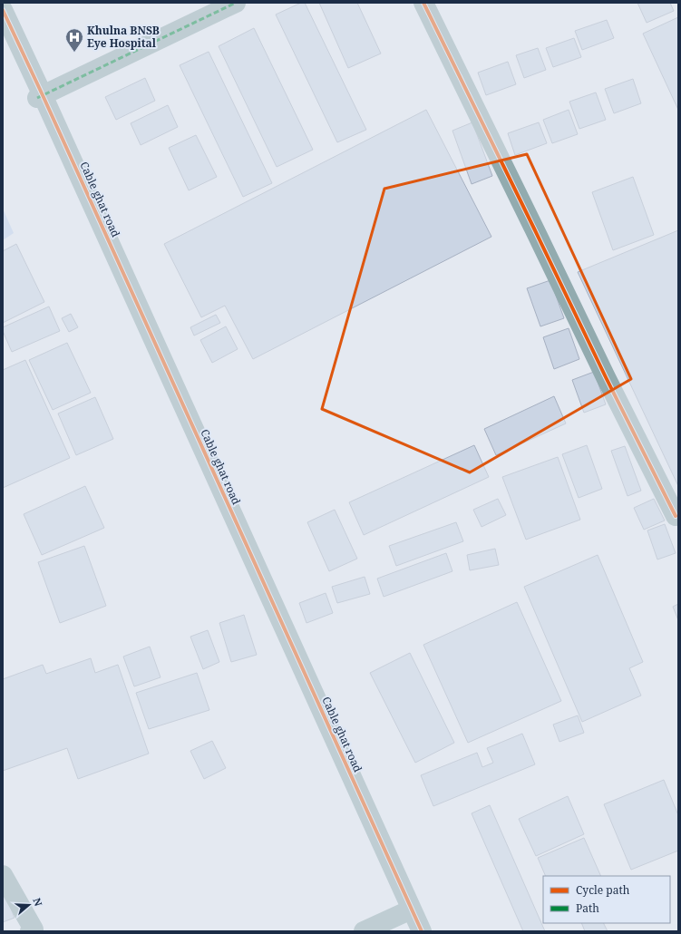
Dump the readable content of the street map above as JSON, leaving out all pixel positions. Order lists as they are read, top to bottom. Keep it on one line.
{"streets":{"street":["Cable ghat road"]},"places":{"hospital":["Khulna BNSB Eye Hospital"]},"legend":["Cycle path","Path"],"north":"right"}
